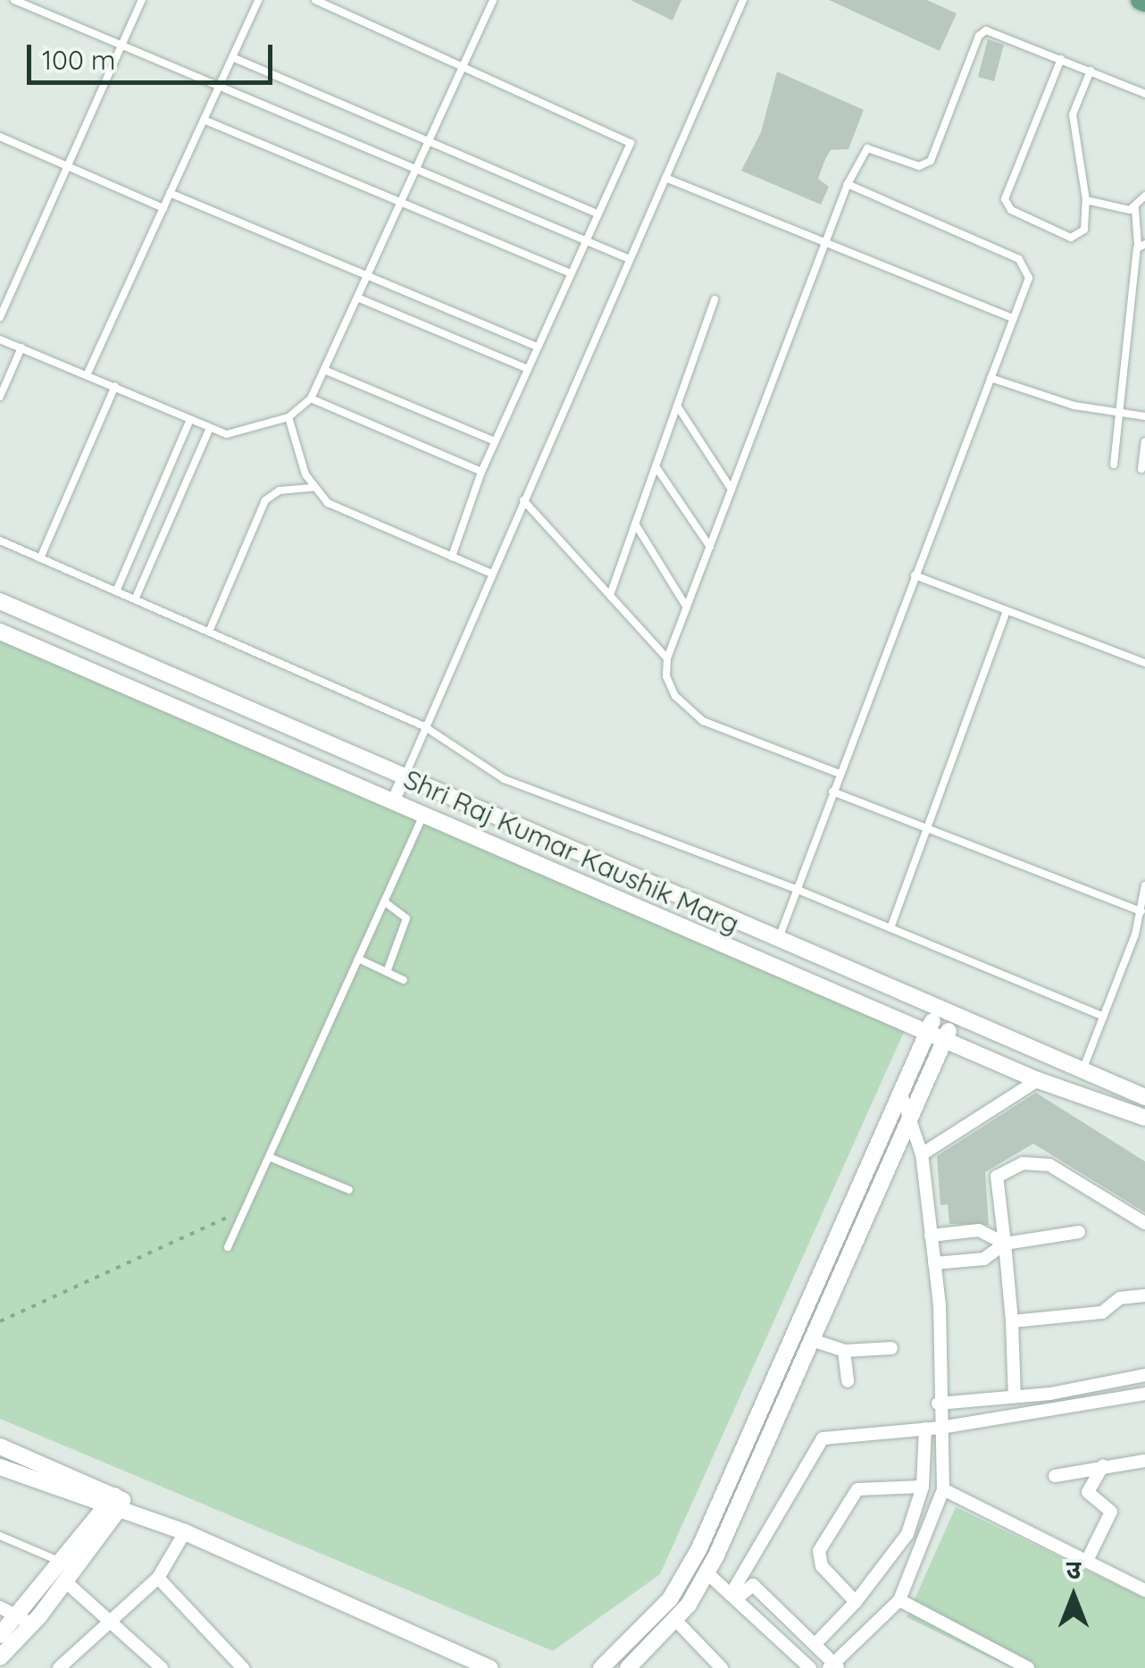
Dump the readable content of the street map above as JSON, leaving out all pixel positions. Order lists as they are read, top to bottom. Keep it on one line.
{"streets":{"street":["Shri Raj Kumar Kaushik Marg"]},"scale_bar":"100 m","north":"top"}
